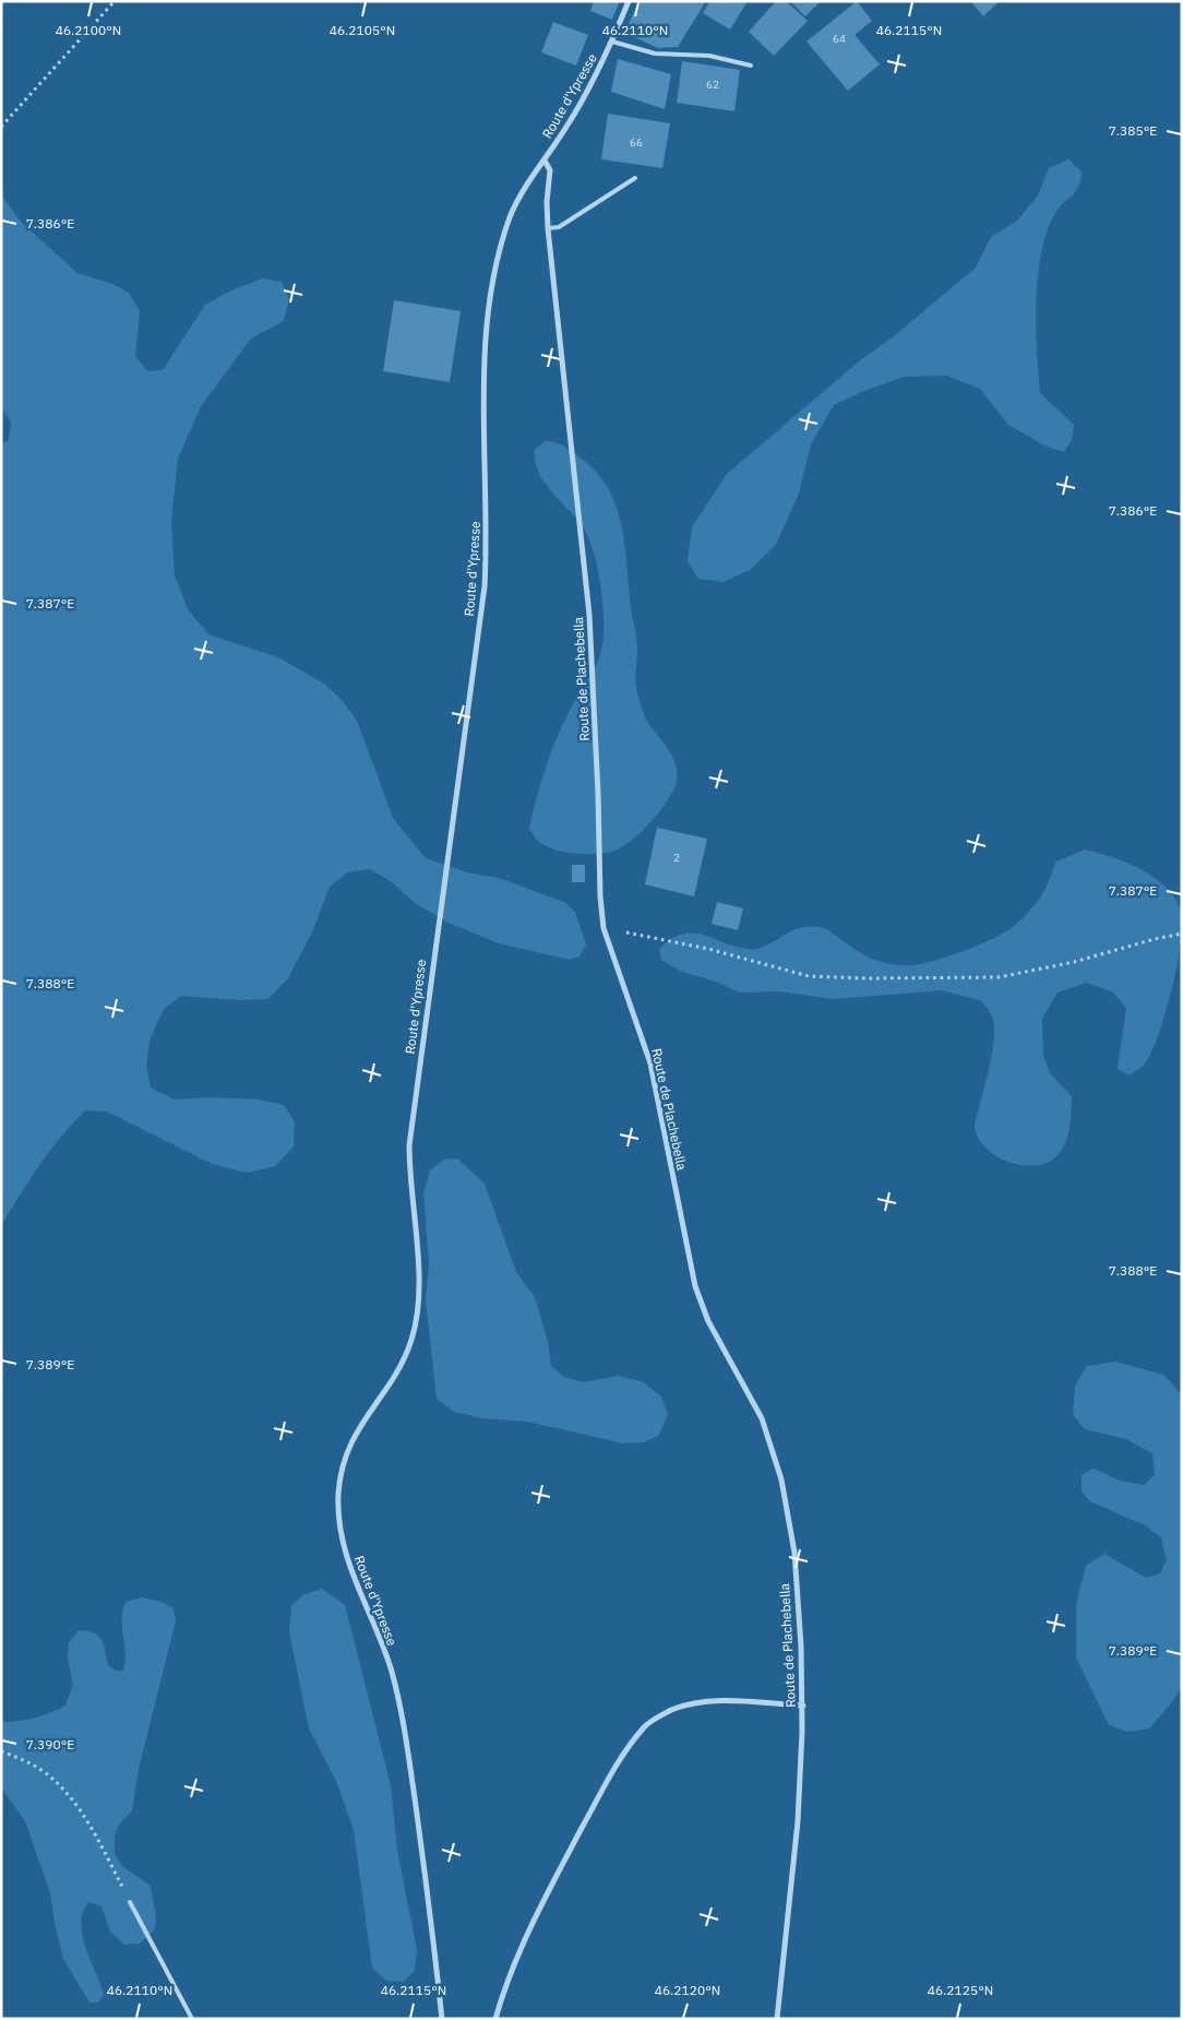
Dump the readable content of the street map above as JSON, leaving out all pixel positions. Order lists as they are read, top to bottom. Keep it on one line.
{"streets":{"street":["Route d'Ypresse","Route de Plachebella"]},"crossings":[["Route d'Ypresse","Route de Plachebella"]],"house_numbers":["64","62","66","2"],"coordinates":["46.2100°N","46.2105°N","46.2110°N","46.2115°N","7.385°E","7.386°E","7.387°E","7.388°E","7.389°E","7.390°E","46.2120°N","46.2125°N"]}
